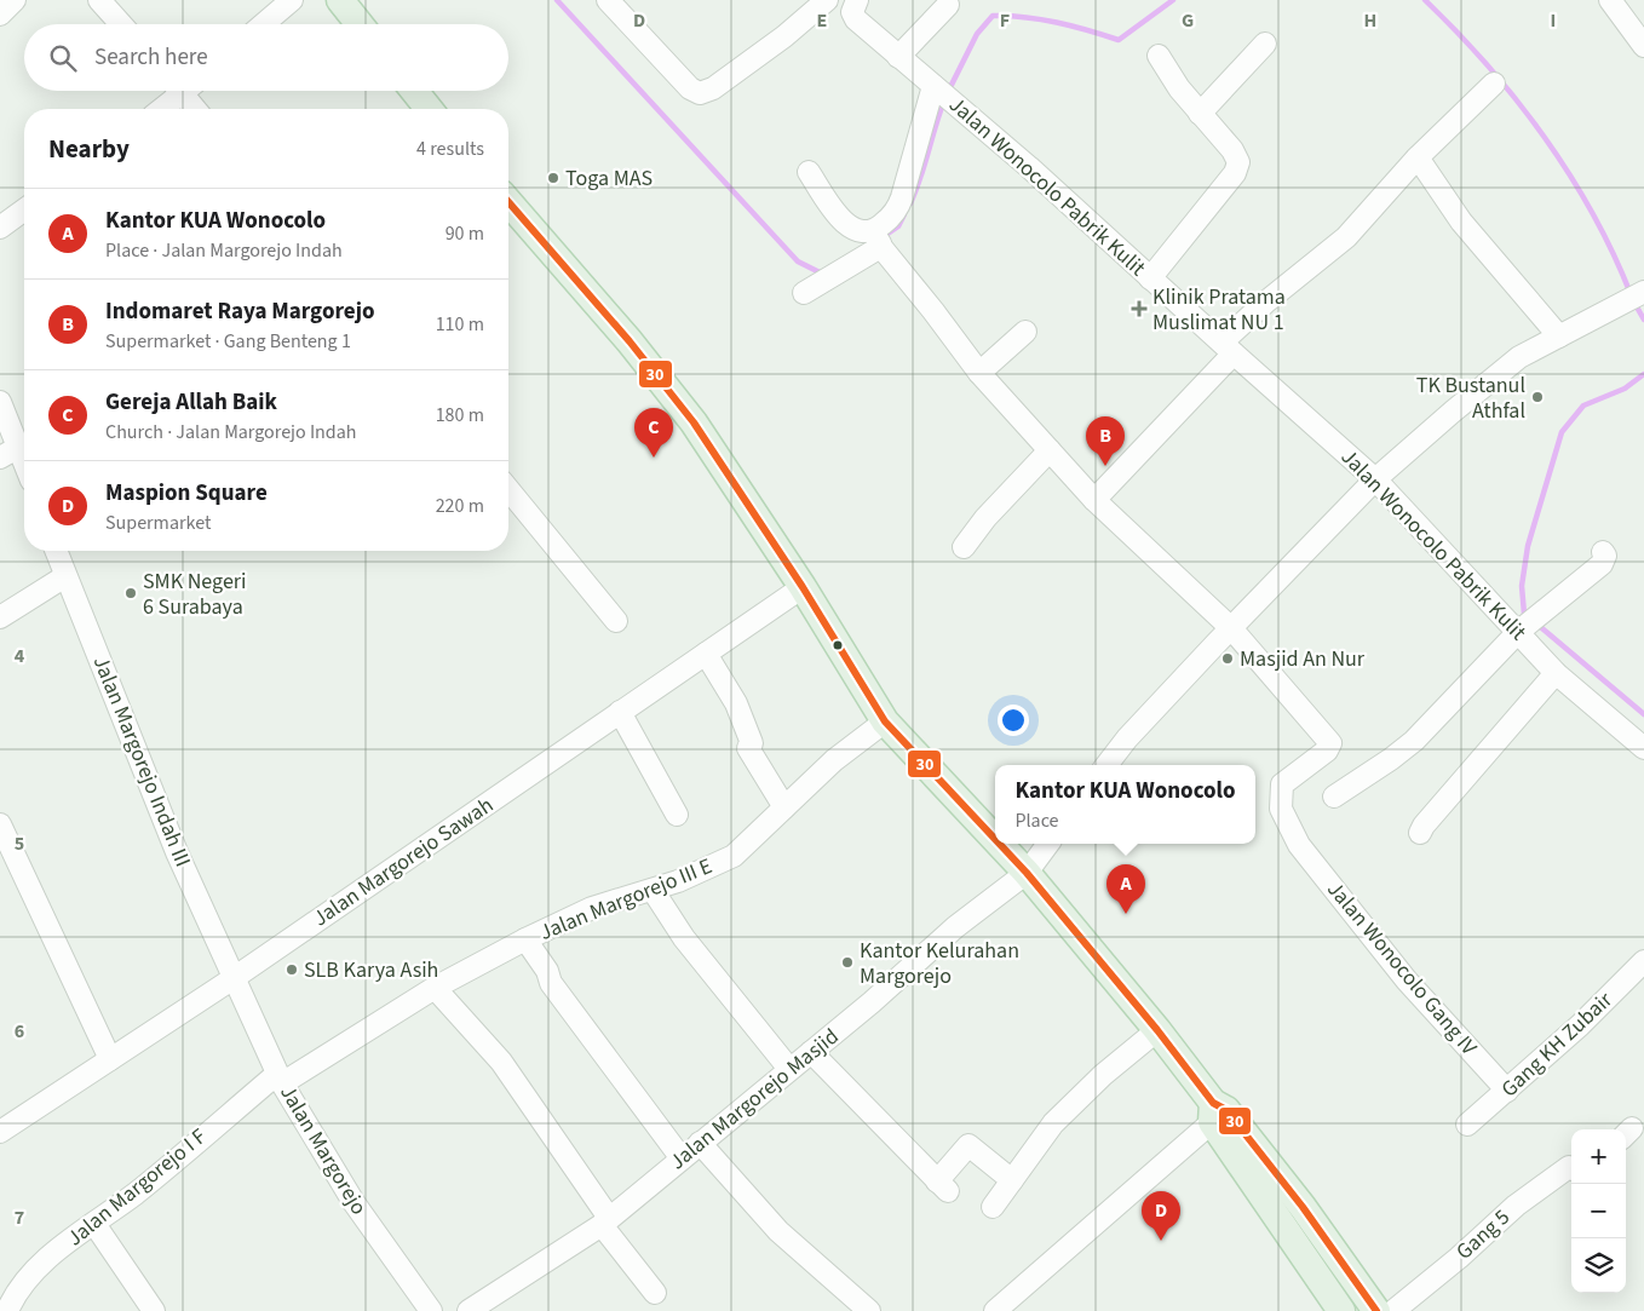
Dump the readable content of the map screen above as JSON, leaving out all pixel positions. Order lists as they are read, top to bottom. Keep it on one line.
{"streets":{"street":["Jalan Wonocolo Pabrik Kulit","Jalan Margorejo Indah III","Jalan Margorejo Sawah","Jalan Margorejo III E","Jalan Wonocolo Gang IV","Gang KH Zubair","Jalan Margorejo Masjid","Jalan Margorejo","Jalan Margorejo I F","Gang 5"]},"crossings":[["Jalan Margorejo Indah III","Jalan Margorejo Sawah"],["Jalan Margorejo Indah III","Jalan Margorejo"],["Jalan Margorejo Sawah","Jalan Margorejo"],["Jalan Margorejo III E","Jalan Margorejo"],["Jalan Margorejo III E","Jalan Margorejo I F"],["Jalan Wonocolo Gang IV","Gang KH Zubair"],["Jalan Margorejo","Jalan Margorejo I F"]],"places":{"other":["Toga MAS","TK Bustanul Athfal","SMK Negeri 6 Surabaya","Masjid An Nur","Kantor Kelurahan Margorejo","SLB Karya Asih"],"health":["Klinik Pratama Muslimat NU 1"]},"lines":["transit line 30"],"page":{"search":"Search here","heading":["Nearby","4 results"],"list":[{"mark":"A","name":"Kantor KUA Wonocolo","note":"Place · Jalan Margorejo Indah","value":"90 m"},{"mark":"B","name":"Indomaret Raya Margorejo","note":"Supermarket · Gang Benteng 1","value":"110 m"},{"mark":"C","name":"Gereja Allah Baik","note":"Church · Jalan Margorejo Indah","value":"180 m"},{"mark":"D","name":"Maspion Square","note":"Supermarket","value":"220 m"}],"pins":["C","B","A","D"],"popup":["Kantor KUA Wonocolo","Place"],"map_buttons":["+","−"]},"grid":{"columns":["D","E","F","G","H","I"],"rows":["4","5","6","7"]}}
